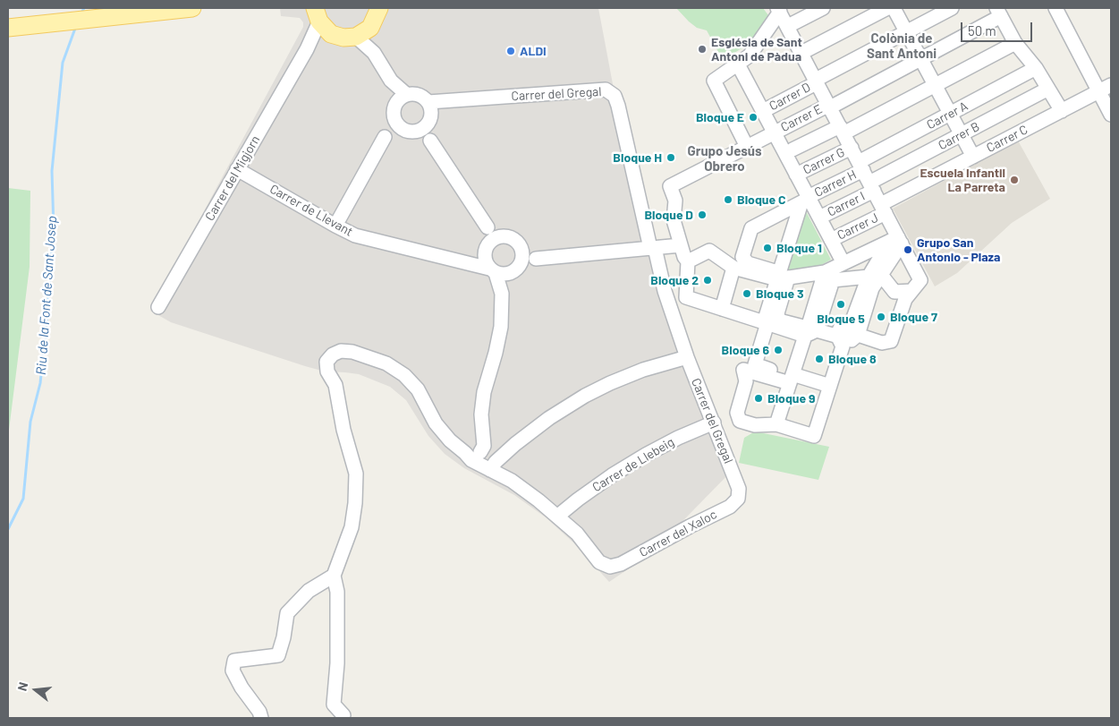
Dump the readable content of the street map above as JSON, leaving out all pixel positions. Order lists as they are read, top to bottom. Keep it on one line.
{"streets":{"street":["Carrer del Gregal","Carrer D","Carrer A","Carrer E","Carrer B","Carrer C","Carrer G","Carrer del Migjorn","Carrer H","Carrer I","Carrer de Llevant","Carrer J","Carrer de Llebeig","Carrer del Xaloc"]},"crossings":[["Carrer del Gregal","Carrer de Llebeig"],["Carrer del Gregal","Carrer del Xaloc"],["Carrer A","Carrer H"],["Carrer B","Carrer I"],["Carrer C","Carrer J"],["Carrer del Migjorn","Carrer de Llevant"],["Carrer de Llebeig","Carrer del Xaloc"]],"districts":["Colònia de Sant Antoni","Grupo Jesús Obrero"],"water":["Riu de la Font de Sant Josep"],"places":["Església de Sant Antoni de Pàdua","ALDI","Bloque E","Bloque H","Escuela Infantil La Parreta","Bloque C","Bloque D","Bloque 1","Grupo San Antonio - Plaza","Bloque 2","Bloque 3","Bloque 5","Bloque 7","Bloque 6","Bloque 8","Bloque 9"],"scale_bar":"50 m","north":"left"}
